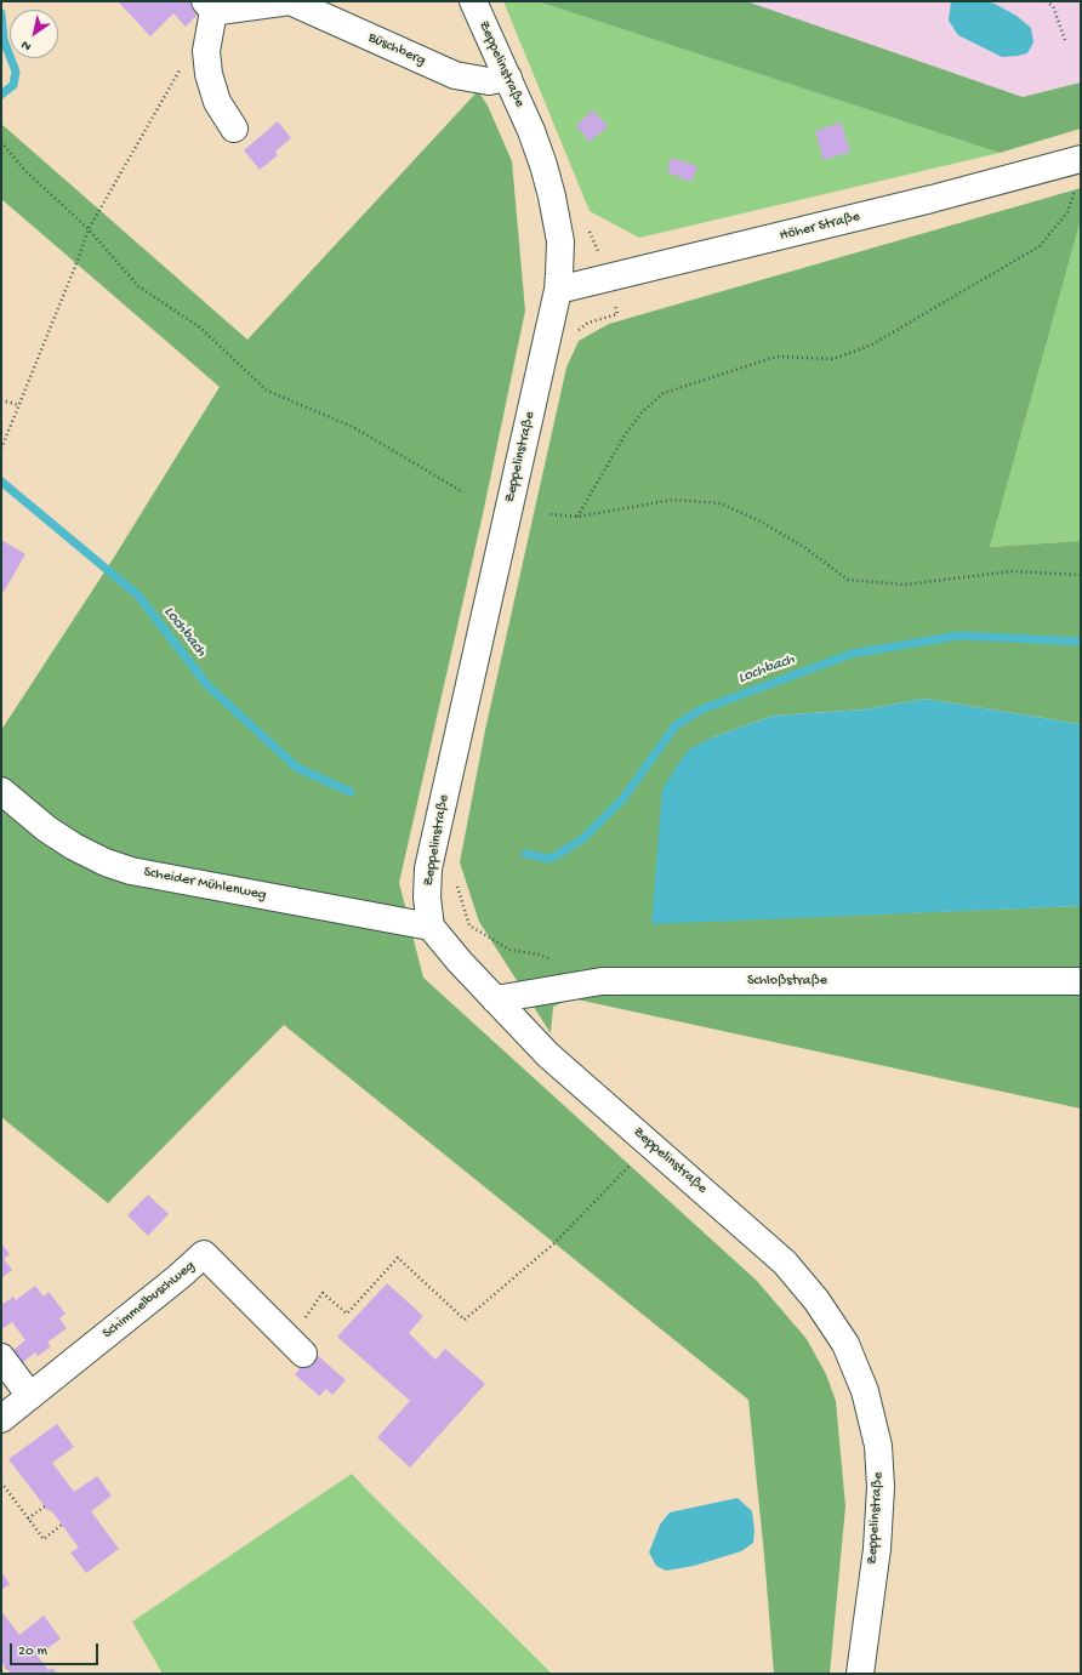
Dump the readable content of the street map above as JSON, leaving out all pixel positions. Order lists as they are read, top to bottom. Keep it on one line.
{"streets":{"street":["Büschberg","Zeppelinstraße","Höher Straße","Scheider Mühlenweg","Schloßstraße","Schimmelbuschweg"]},"crossings":[["Büschberg","Zeppelinstraße"],["Zeppelinstraße","Höher Straße"],["Zeppelinstraße","Scheider Mühlenweg"],["Zeppelinstraße","Schloßstraße"]],"water":["Lochbach"],"scale_bar":"20 m","north":"bottom left"}
